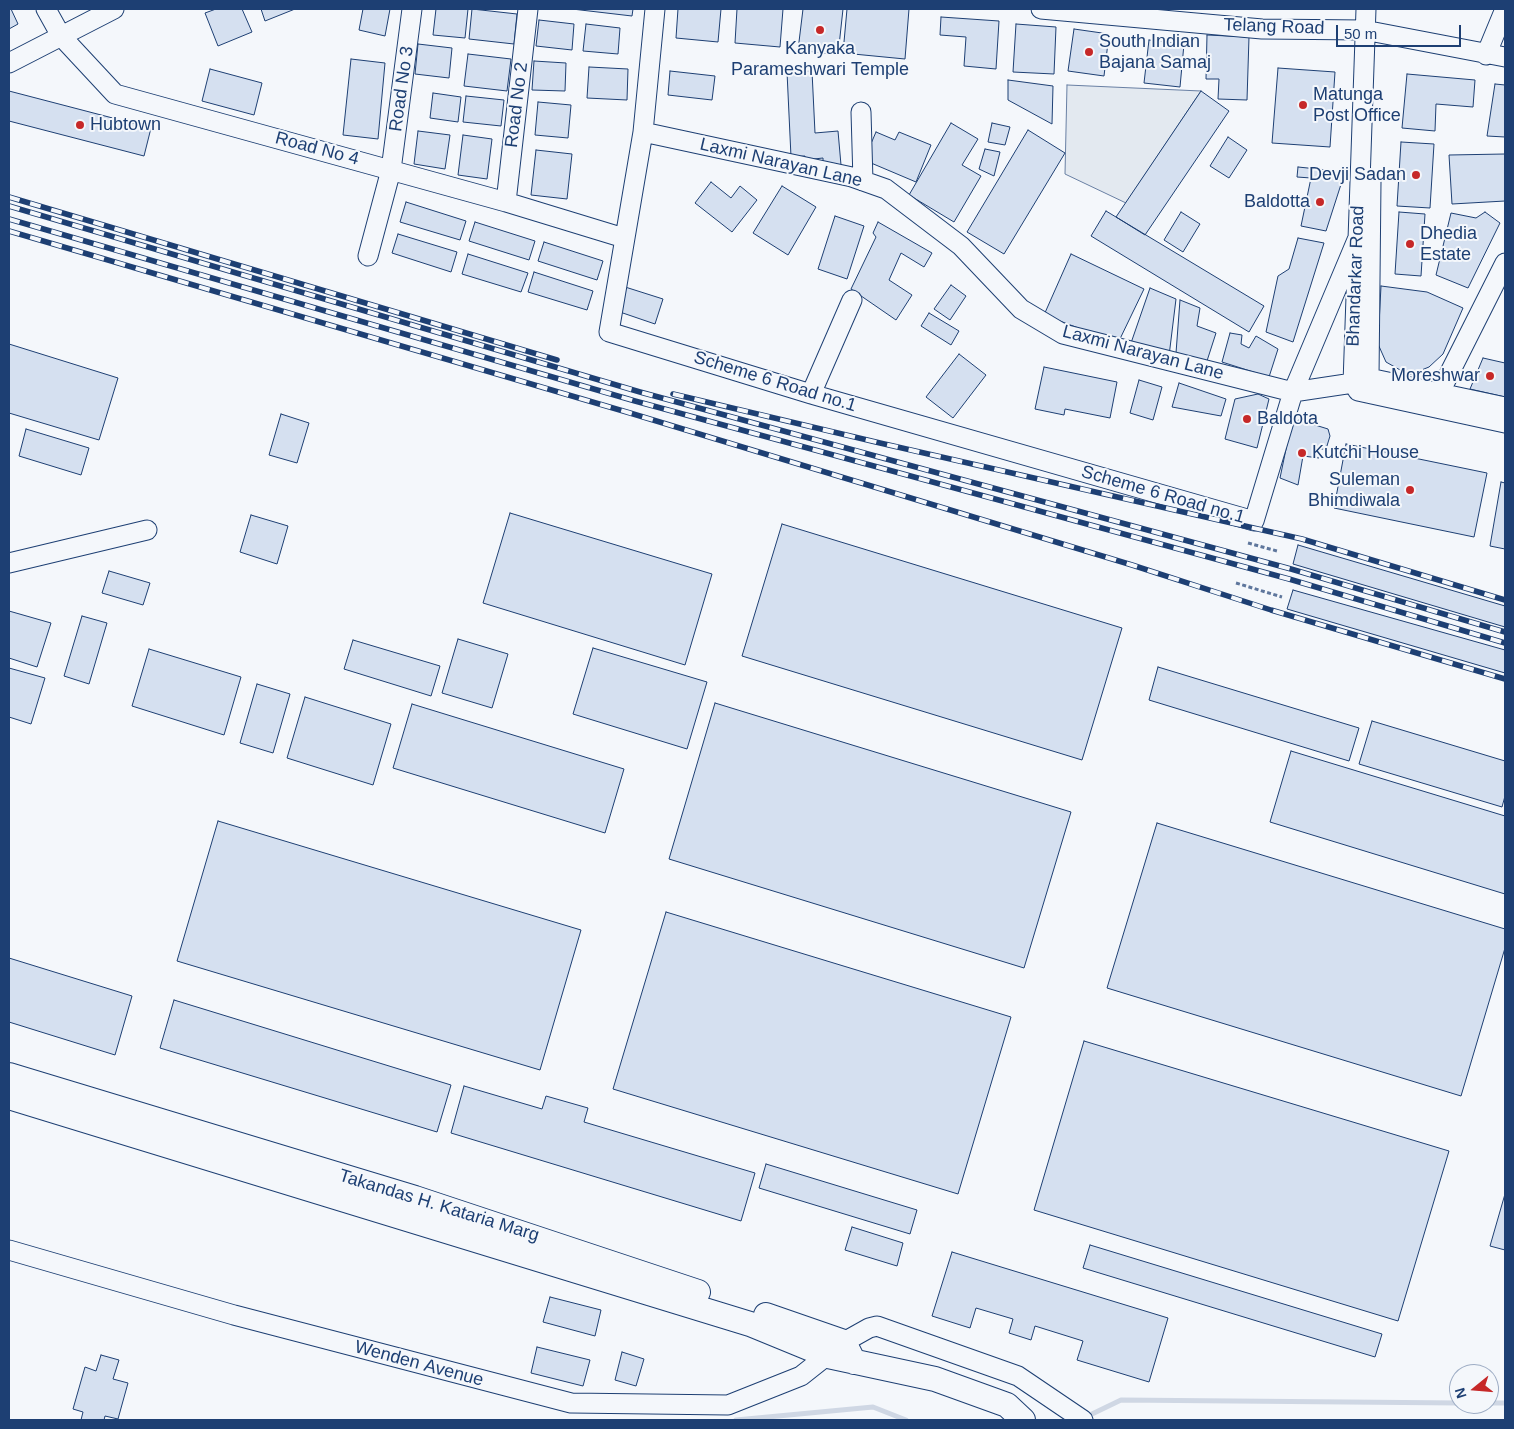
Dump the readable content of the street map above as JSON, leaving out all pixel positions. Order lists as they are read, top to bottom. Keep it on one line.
{"streets":{"main road":["Takandas H. Kataria Marg"],"street":["Telang Road","Road No 3","Road No 2","Road No 4","Laxmi Narayan Lane","Bhandarkar Road","Scheme 6 Road no.1","Wenden Avenue"]},"crossings":[["Telang Road","Bhandarkar Road"],["Road No 3","Road No 4"],["Road No 2","Road No 4"],["Road No 4","Scheme 6 Road no.1"],["Laxmi Narayan Lane","Bhandarkar Road"],["Laxmi Narayan Lane","Scheme 6 Road no.1"],["Takandas H. Kataria Marg","Wenden Avenue"]],"places":["Kanyaka Parameshwari Temple","South Indian Bajana Samaj","Matunga Post Office","Hubtown","Devji Sadan","Baldotta","Dhedia Estate","Moreshwar","Baldota","Kutchi House","Suleman Bhimdiwala"],"scale_bar":"50 m","north":"left"}
